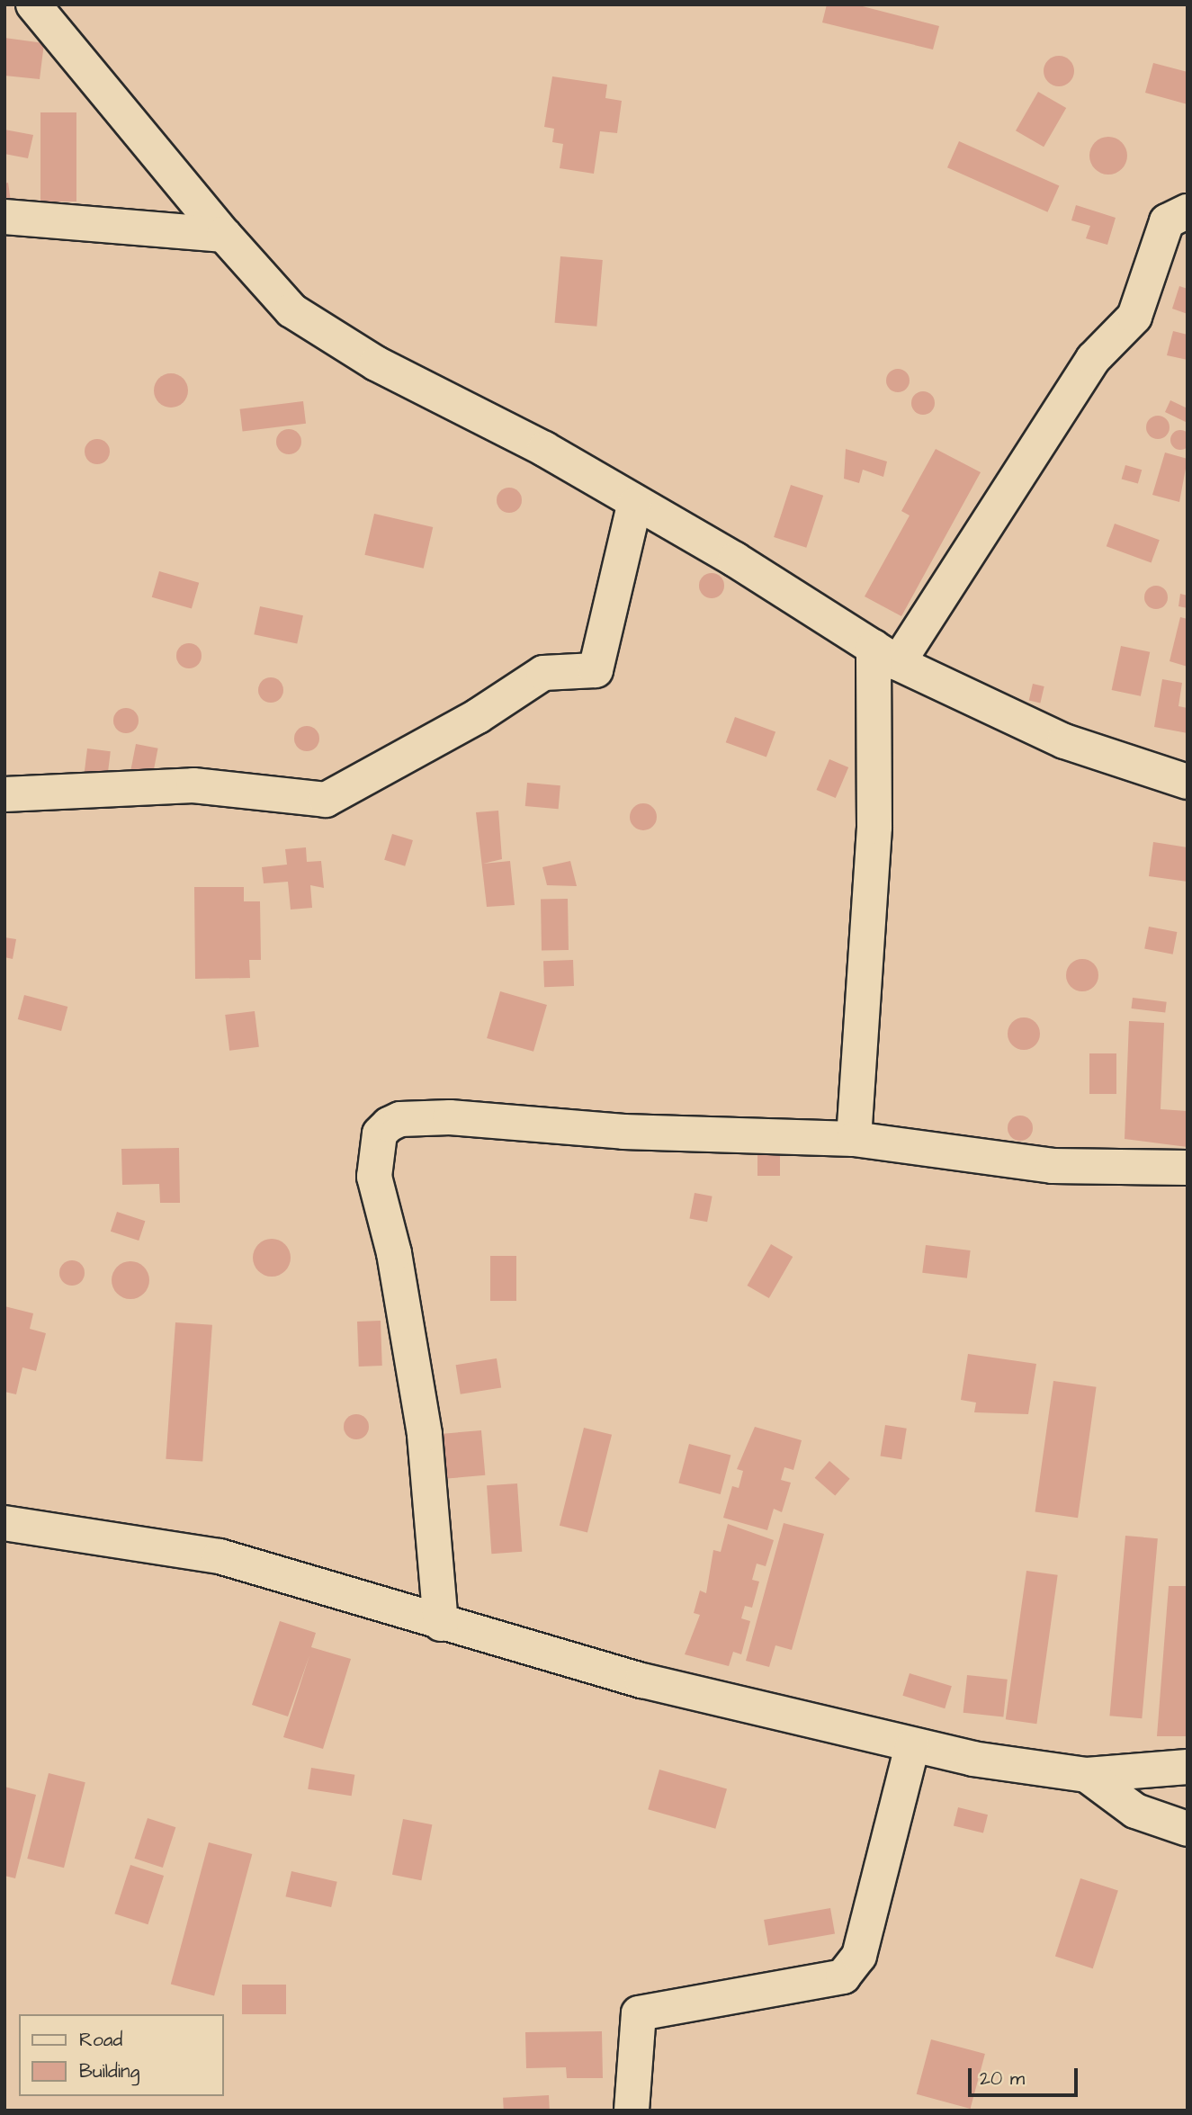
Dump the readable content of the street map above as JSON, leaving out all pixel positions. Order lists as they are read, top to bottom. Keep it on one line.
{"legend":["Road","Building"],"scale_bar":"20 m"}
